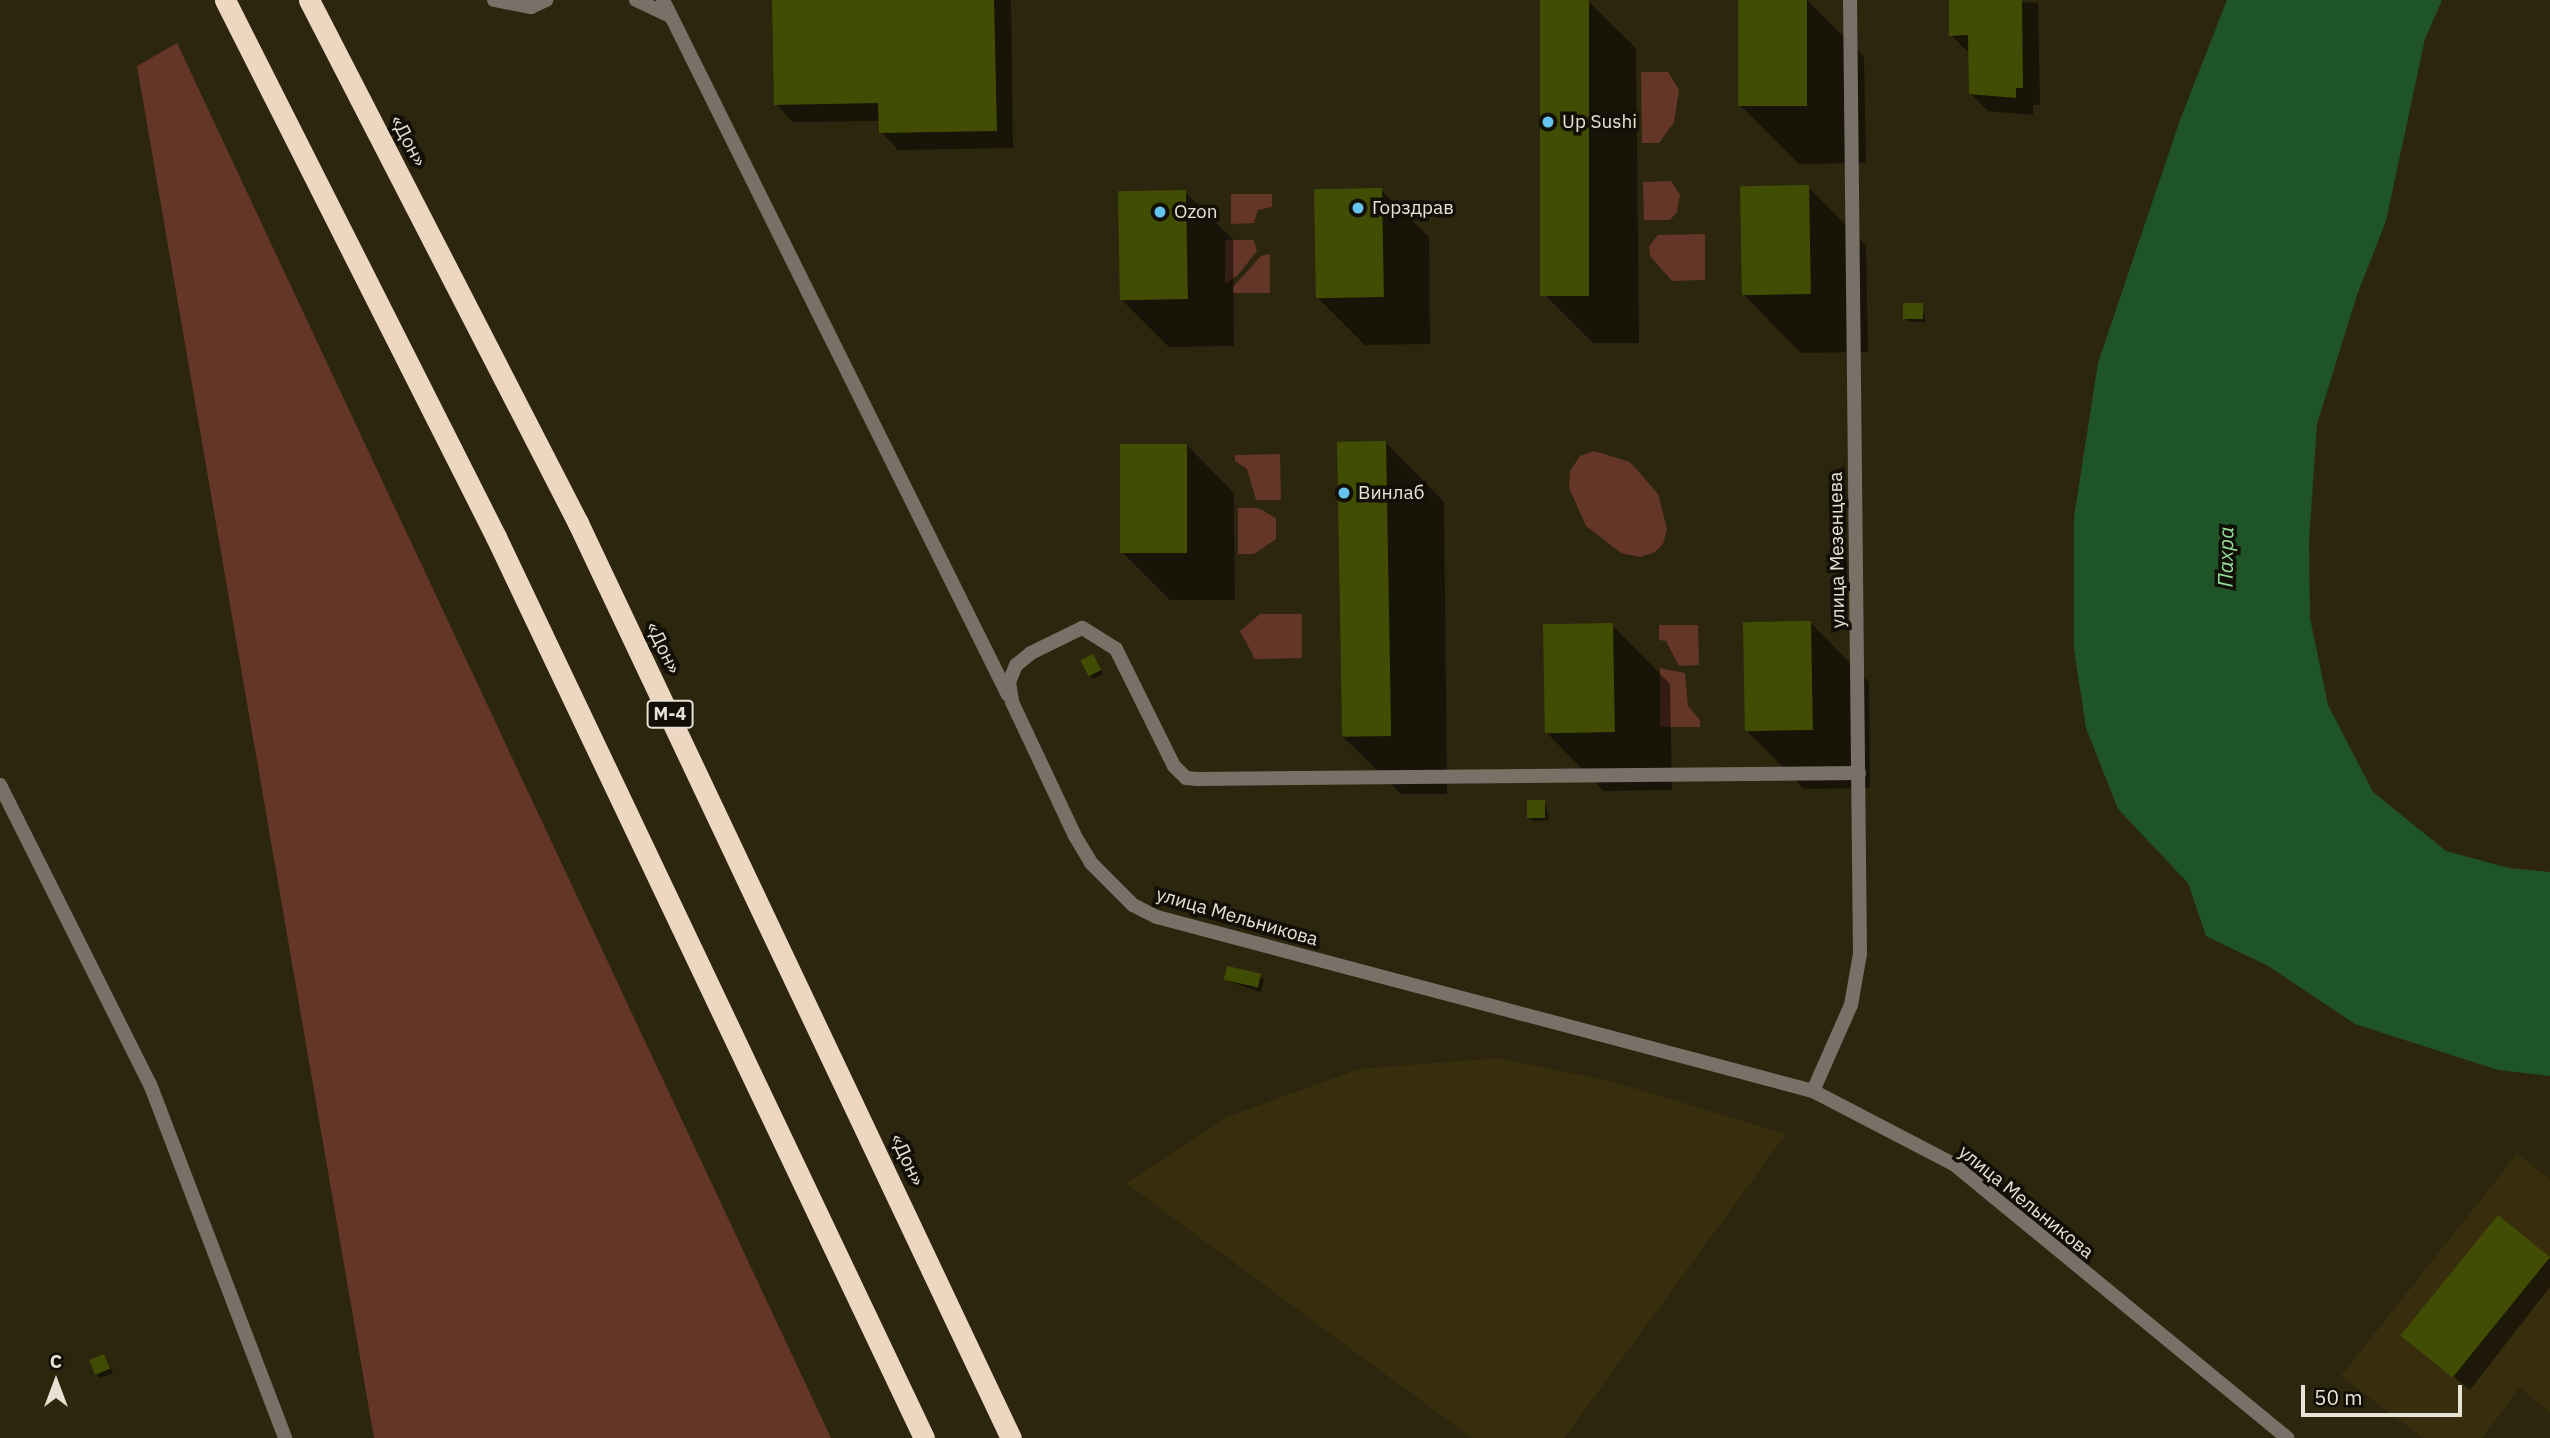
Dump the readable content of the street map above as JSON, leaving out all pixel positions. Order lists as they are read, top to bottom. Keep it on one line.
{"streets":{"highway":["«Дон»","М-4"],"street":["улица Мезенцева","улица Мельникова"]},"crossings":[["улица Мезенцева","улица Мельникова"]],"water":["Пахра"],"places":["Up Sushi","Горздрав","Ozon","Винлаб"],"scale_bar":"50 m","north":"top"}
